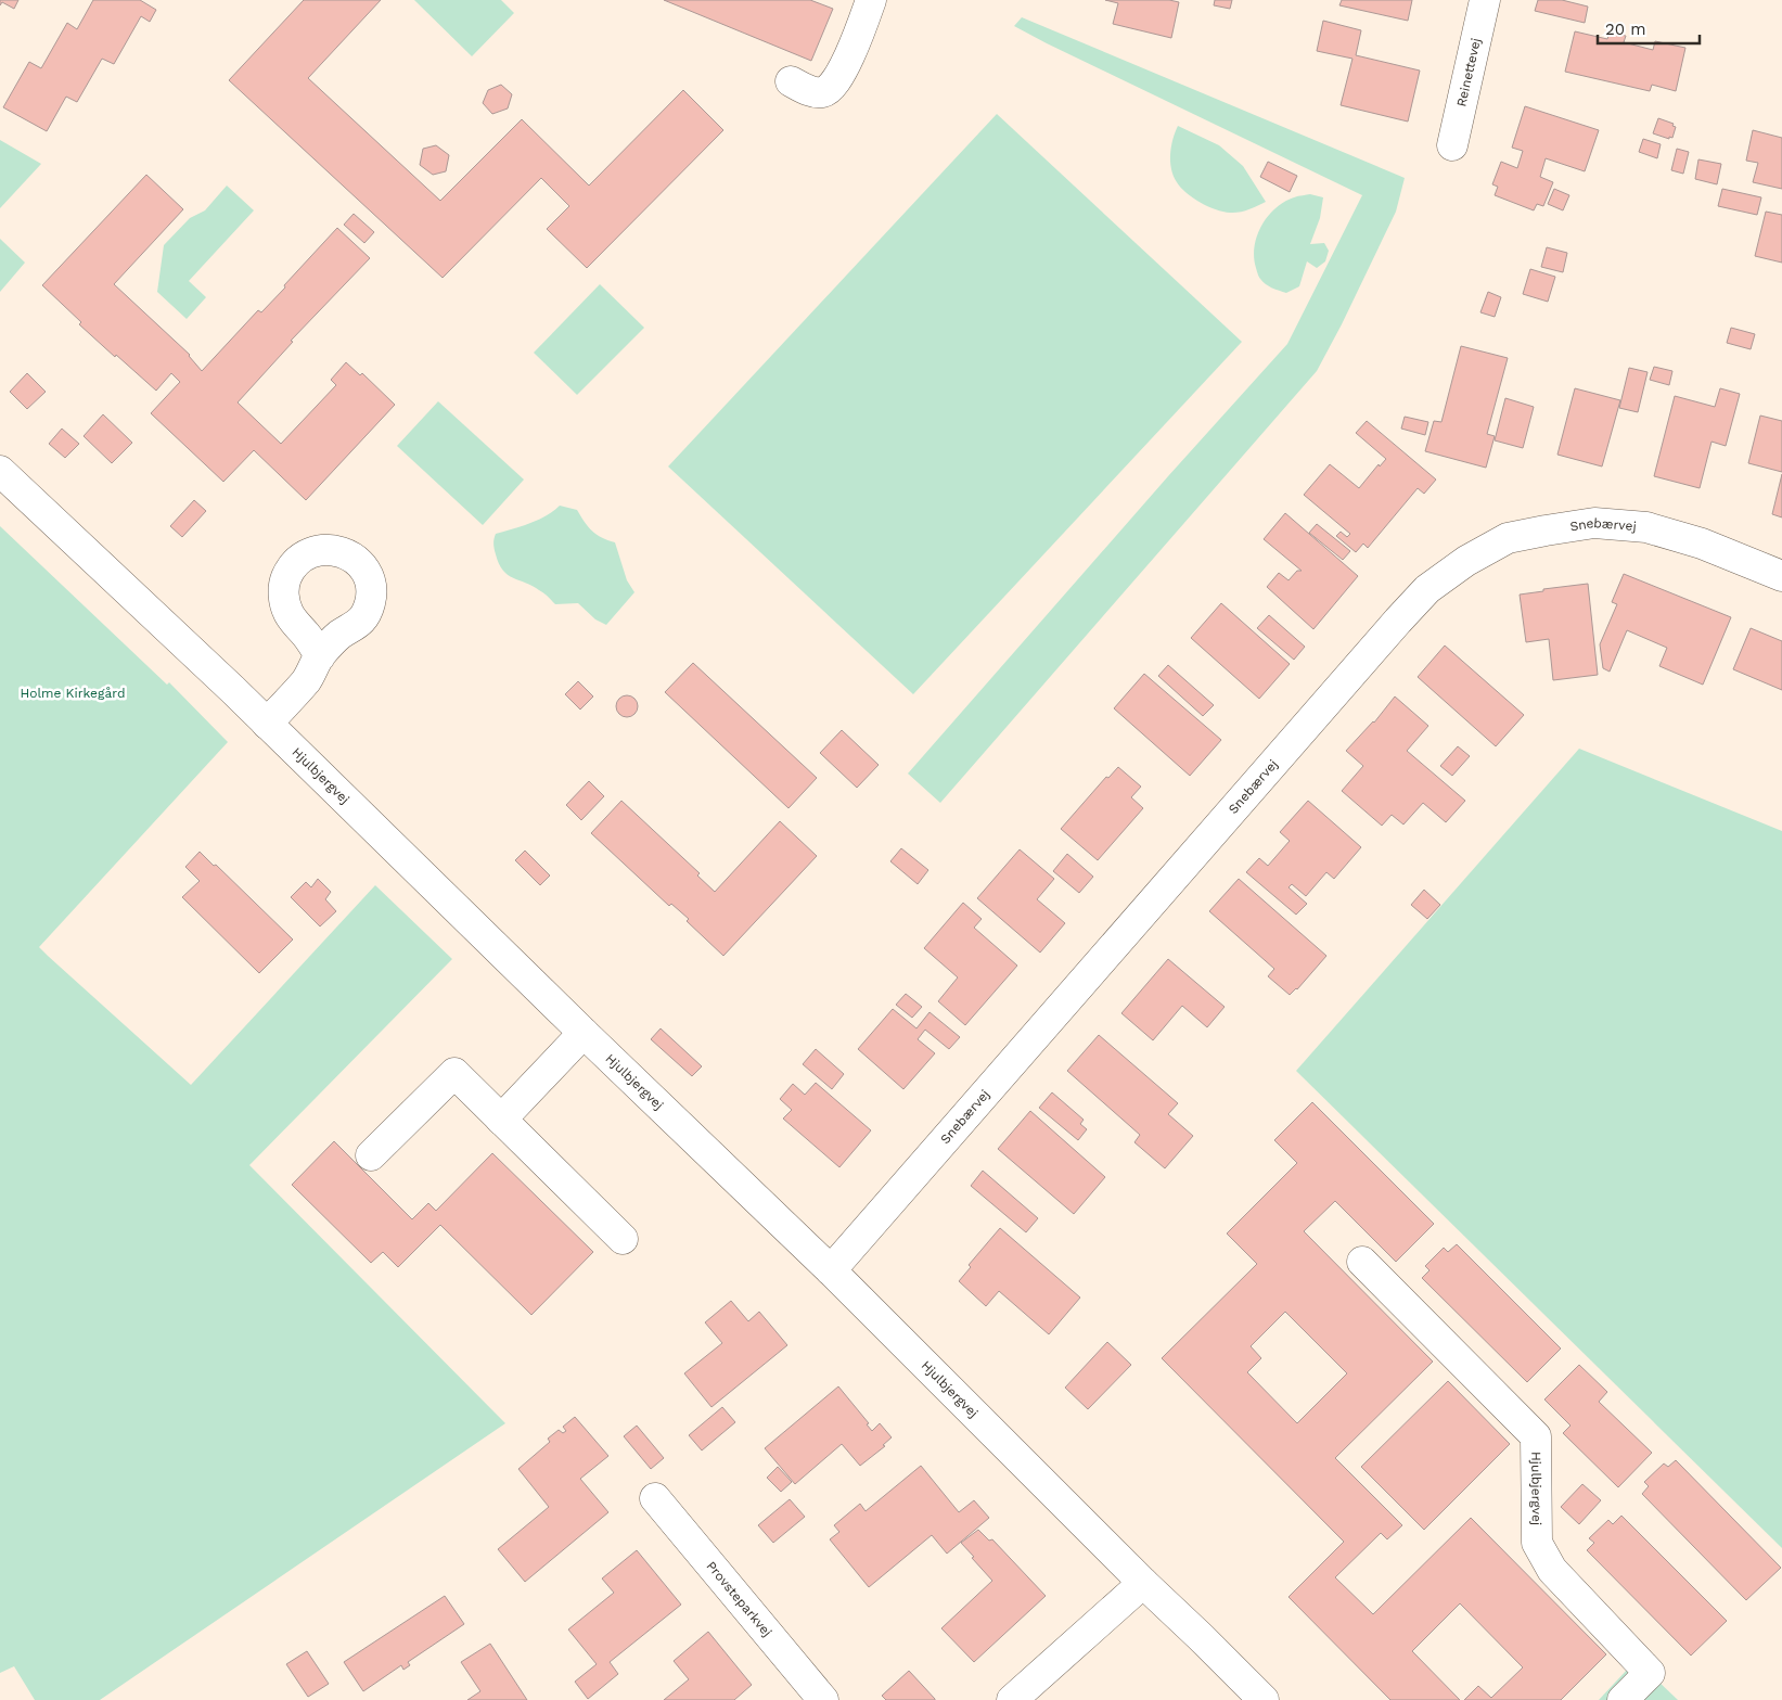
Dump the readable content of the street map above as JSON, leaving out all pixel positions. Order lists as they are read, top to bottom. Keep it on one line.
{"streets":{"street":["Reinettevej","Snebærvej","Hjulbjergvej","Provsteparkvej"]},"crossings":[["Snebærvej","Hjulbjergvej"]],"parks":["Holme Kirkegård"],"scale_bar":"20 m"}
